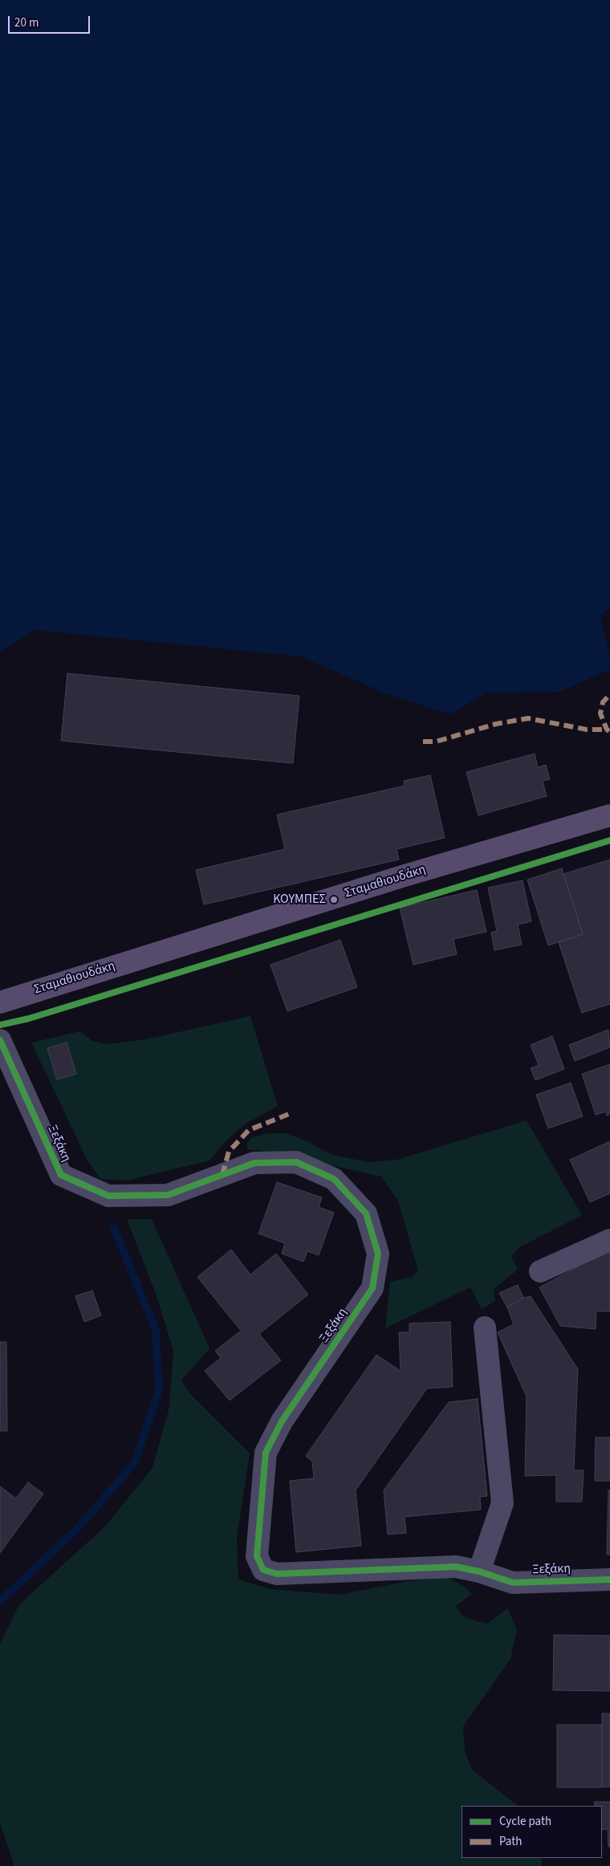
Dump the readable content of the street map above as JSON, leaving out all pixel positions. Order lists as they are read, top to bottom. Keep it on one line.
{"streets":{"main road":["Σταμαθιουδάκη"],"street":["Ξεξάκη"]},"places":["ΚΟΥΜΠΕΣ"],"legend":["Cycle path","Path"],"scale_bar":"20 m"}
